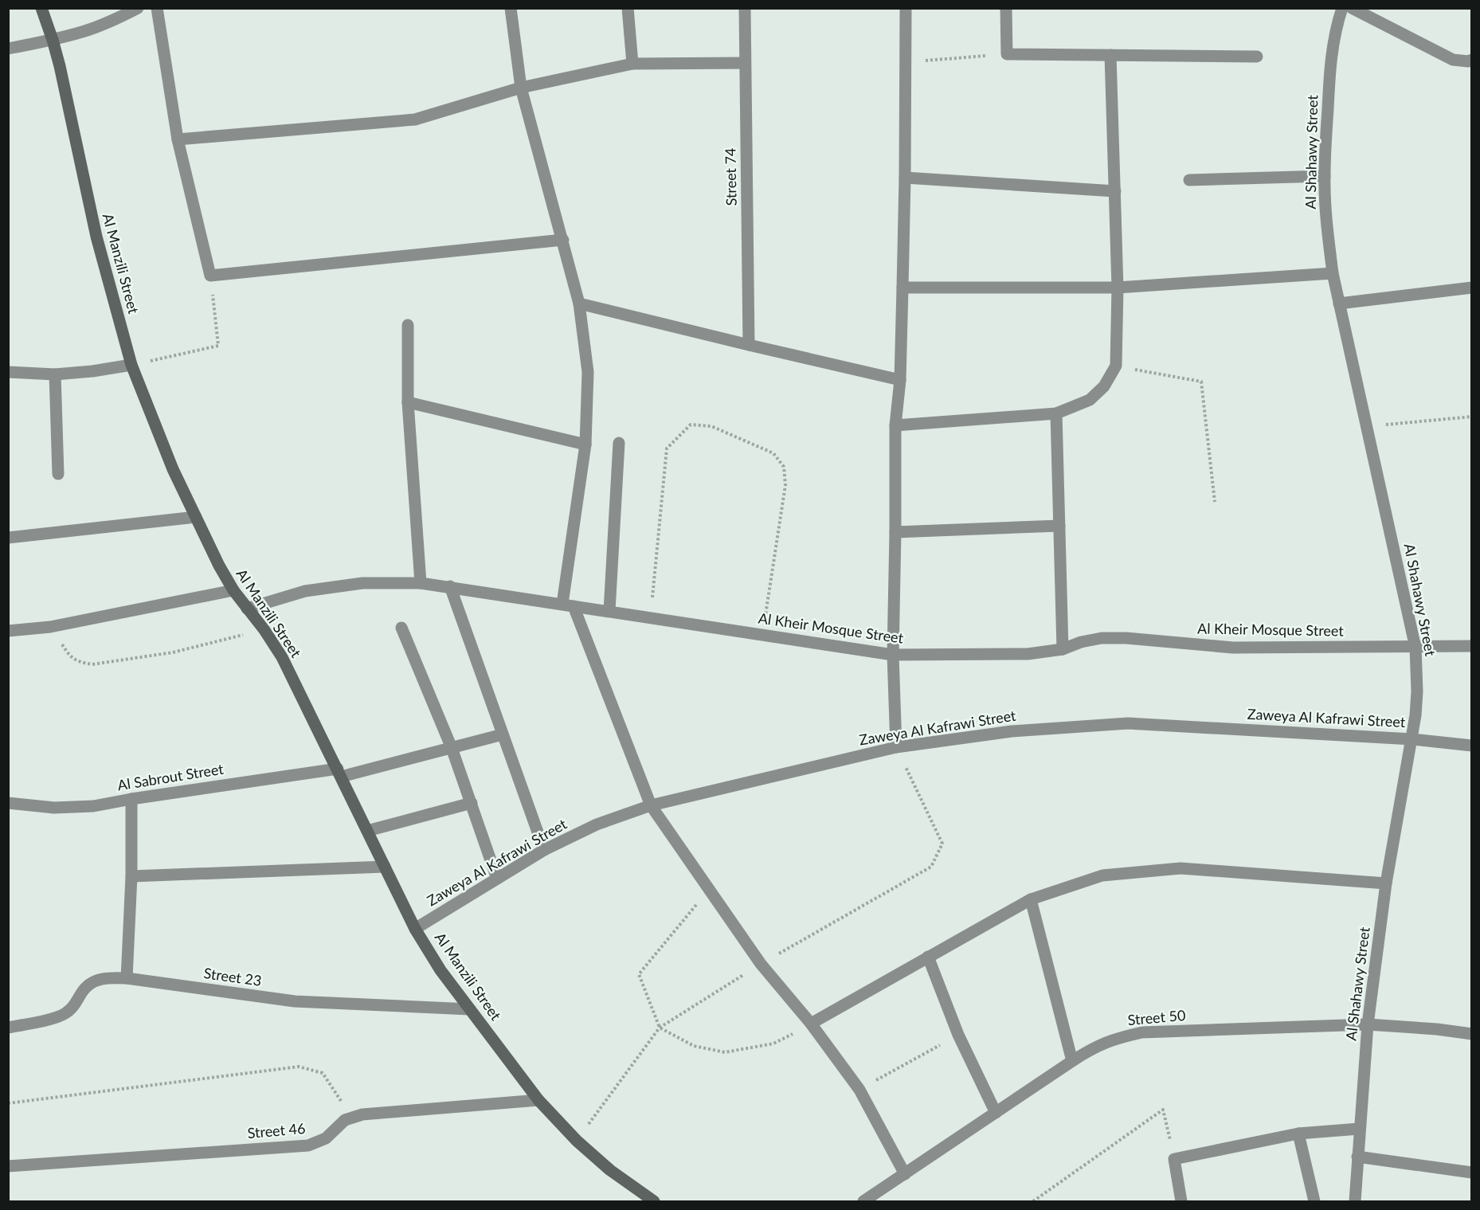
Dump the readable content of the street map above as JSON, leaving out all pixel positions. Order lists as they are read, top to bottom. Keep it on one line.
{"streets":{"street":["Al Shahawy Street","Street 74","Al Manzili Street","Al Kheir Mosque Street","Zaweya Al Kafrawi Street","Al Sabrout Street","Street 23","Street 50","Street 46"]},"crossings":[["Al Shahawy Street","Al Kheir Mosque Street"],["Al Shahawy Street","Zaweya Al Kafrawi Street"],["Al Shahawy Street","Street 50"],["Al Manzili Street","Al Kheir Mosque Street"],["Al Manzili Street","Zaweya Al Kafrawi Street"],["Al Manzili Street","Al Sabrout Street"],["Al Manzili Street","Street 23"],["Al Manzili Street","Street 46"]]}
